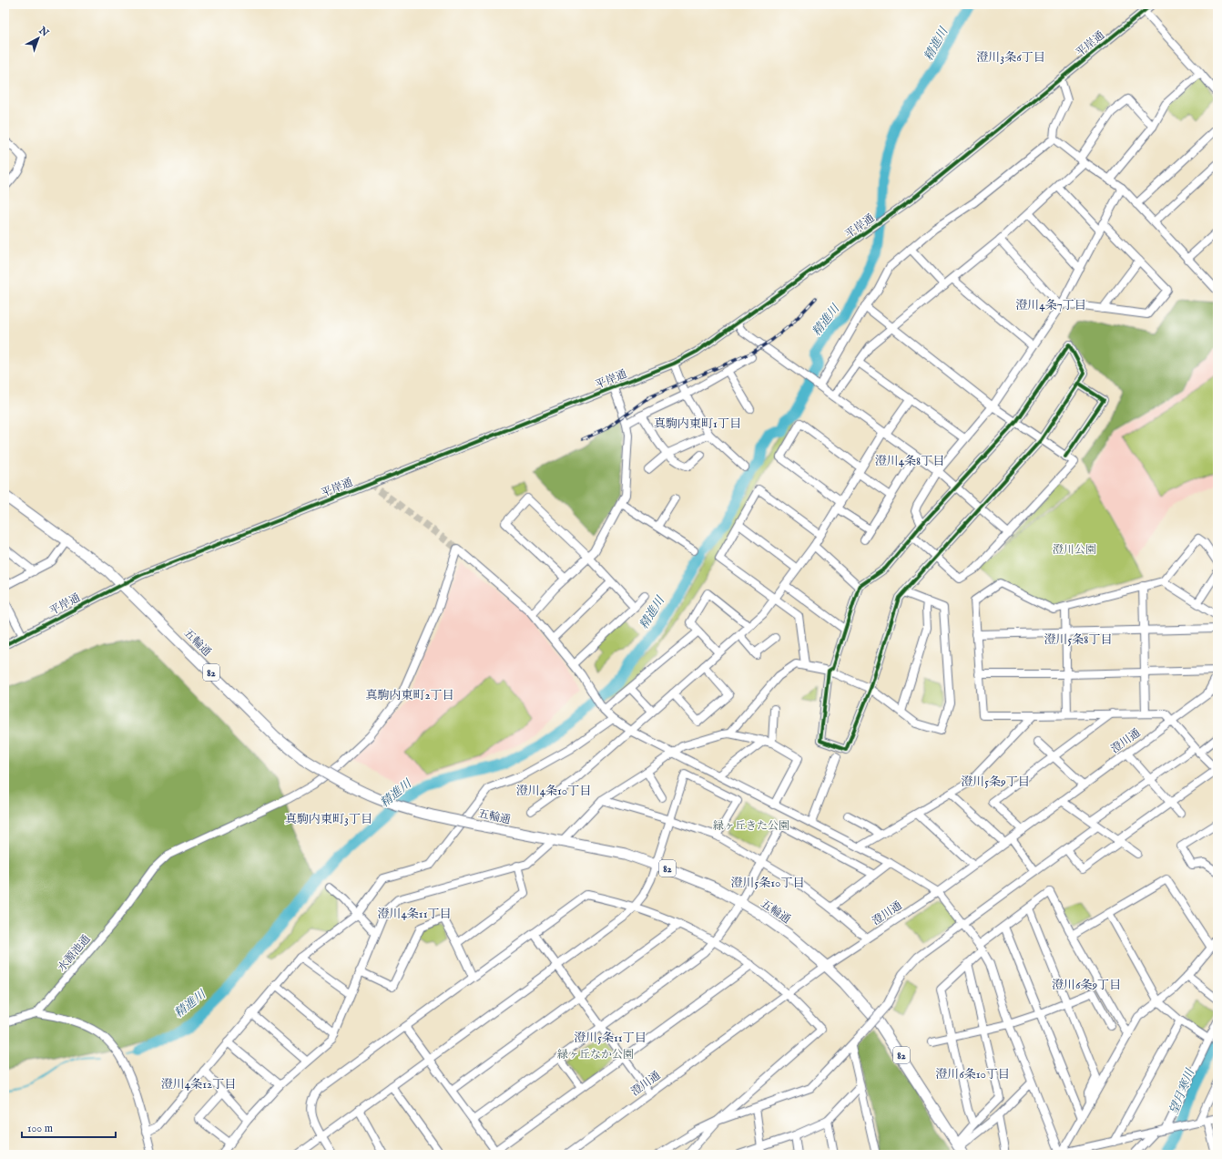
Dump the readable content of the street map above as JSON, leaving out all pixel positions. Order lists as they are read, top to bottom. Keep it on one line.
{"streets":{"main road":["五輪通","82"],"street":["平岸通","澄川通","水源池通"]},"crossings":[["平岸通","五輪通"],["五輪通","澄川通"]],"districts":["澄川3条6丁目","澄川4条7丁目","真駒内東町1丁目","澄川4条8丁目","澄川5条8丁目","真駒内東町2丁目","澄川5条9丁目","澄川4条10丁目","真駒内東町3丁目","澄川5条10丁目","澄川4条11丁目","澄川6条9丁目","澄川5条11丁目","澄川6条10丁目","澄川4条12丁目"],"water":["精進川","望月寒川"],"parks":["澄川公園","緑ヶ丘きた公園","緑ヶ丘なか公園"],"scale_bar":"100 m","north":"top right"}
